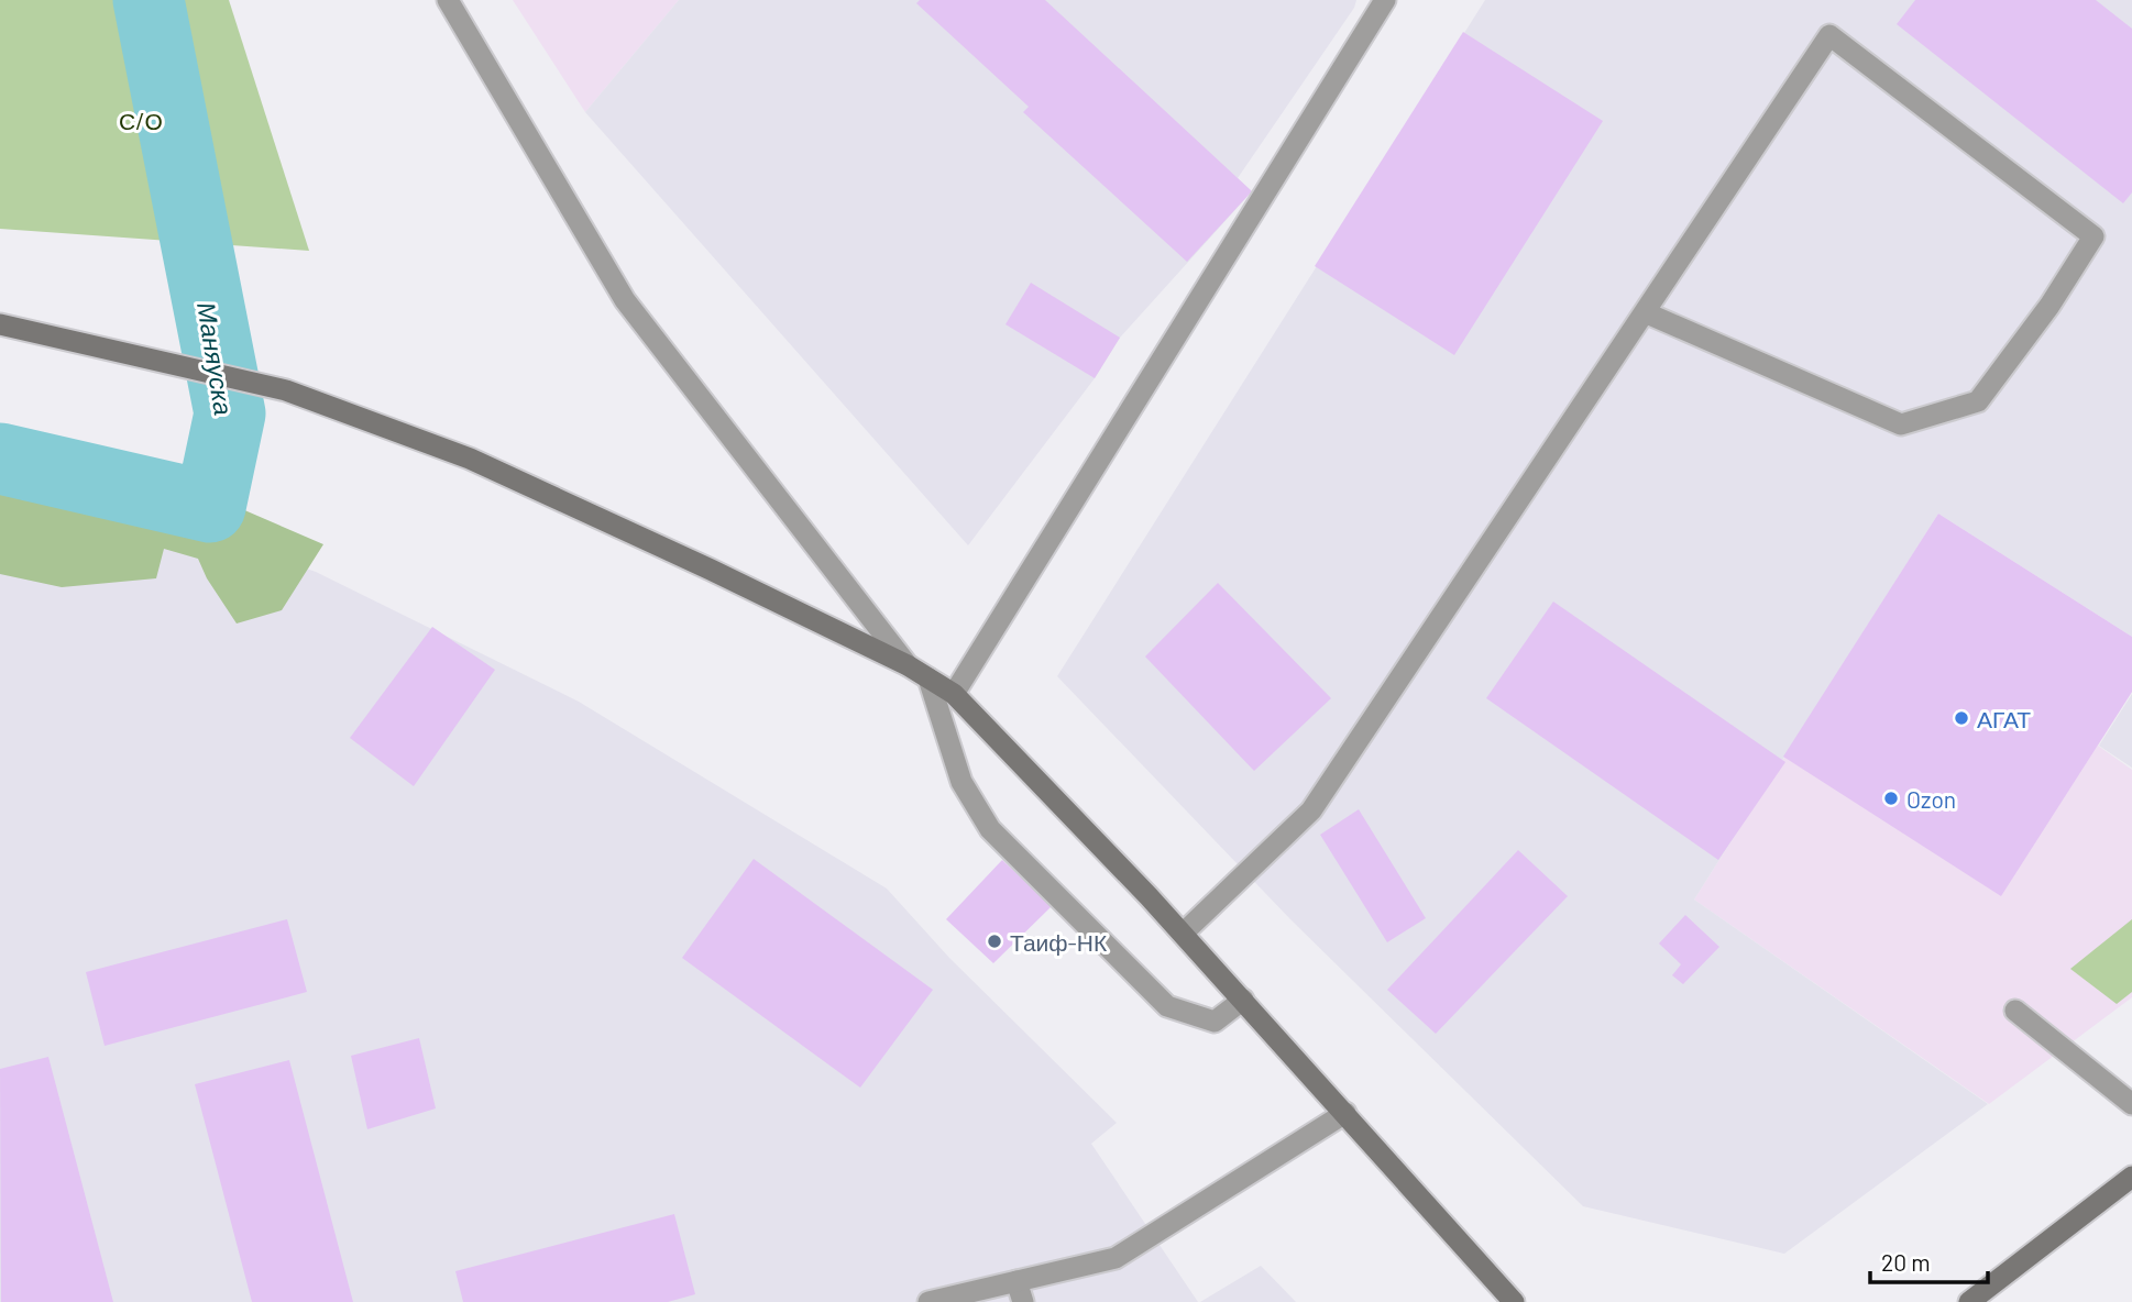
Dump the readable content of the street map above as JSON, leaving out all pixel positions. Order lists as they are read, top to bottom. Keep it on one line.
{"water":["Маняуска"],"parks":["С/О"],"places":["АГАТ","Ozon","Таиф-НК"],"scale_bar":"20 m"}
